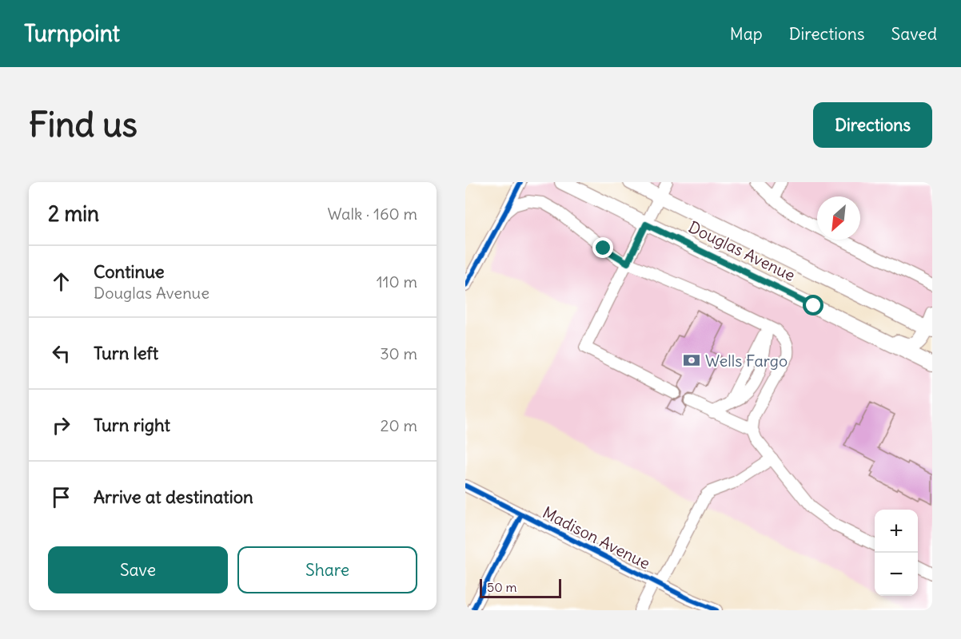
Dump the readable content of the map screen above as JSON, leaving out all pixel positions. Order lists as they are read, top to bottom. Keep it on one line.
{"streets":{"main road":["Douglas Avenue"],"street":["Madison Avenue"]},"places":{"bank":["Wells Fargo"]},"scale_bar":"50 m","north":"bottom left","page":{"header":"Turnpoint","nav":["Map","Directions","Saved"],"buttons":["Directions",["Save","Share"]],"title":"Find us","heading":["2 min","Walk · 160 m"],"list":[["Continue","Douglas Avenue","110 m"],["Turn left","30 m"],["Turn right","20 m"],"Arrive at destination"],"map_buttons":["+","−"],"scale":"50 m"}}
